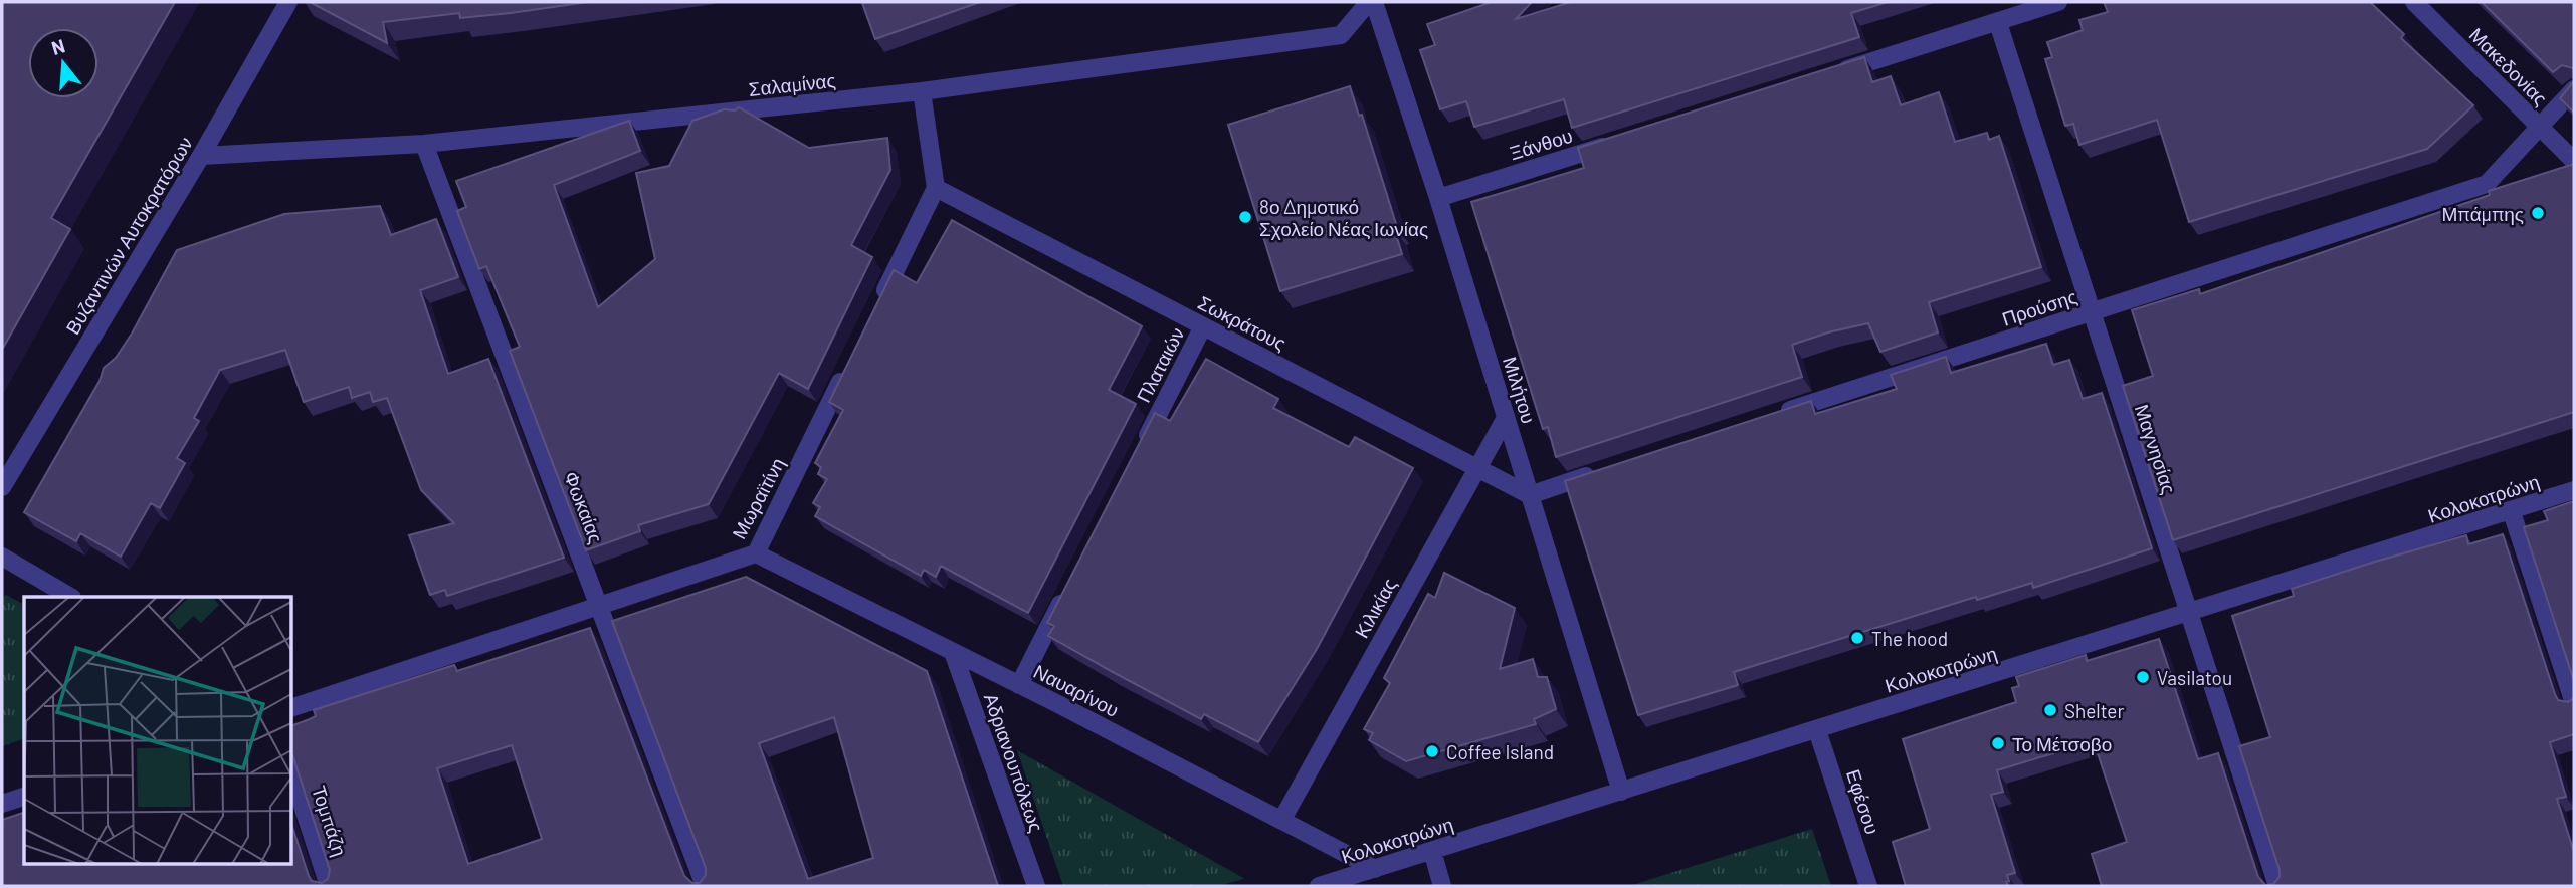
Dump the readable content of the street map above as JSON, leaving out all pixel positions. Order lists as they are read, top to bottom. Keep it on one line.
{"streets":{"street":["Μακεδονίας","Σαλαμίνας","Ξάνθου","Βυζαντινών Αυτοκρατόρων","Προύσης","Σωκράτους","Πλαταιών","Μιλήτου","Μαγνησίας","Μωραϊτίνη","Κολοκοτρώνη","Φωκαίας","Κιλικίας","Ναυαρίνου","Αδριανουπόλεως","Εφέσου","Τομπάζη"]},"crossings":[["Μακεδονίας","Προύσης"],["Σαλαμίνας","Βυζαντινών Αυτοκρατόρων"],["Σαλαμίνας","Μιλήτου"],["Σαλαμίνας","Φωκαίας"],["Ξάνθου","Μιλήτου"],["Προύσης","Μαγνησίας"],["Σωκράτους","Πλαταιών"],["Σωκράτους","Μιλήτου"],["Σωκράτους","Κιλικίας"],["Μιλήτου","Κολοκοτρώνη"],["Μιλήτου","Κιλικίας"],["Μαγνησίας","Κολοκοτρώνη"],["Μωραϊτίνη","Φωκαίας"],["Μωραϊτίνη","Ναυαρίνου"],["Κολοκοτρώνη","Ναυαρίνου"],["Κολοκοτρώνη","Εφέσου"],["Κιλικίας","Ναυαρίνου"],["Ναυαρίνου","Αδριανουπόλεως"]],"places":["Μπάμπης","8ο Δημοτικό Σχολείο Νέας Ιωνίας","The hood","Vasilatou","Shelter","Το Μέτσοβο","Coffee Island"],"north":"top"}
